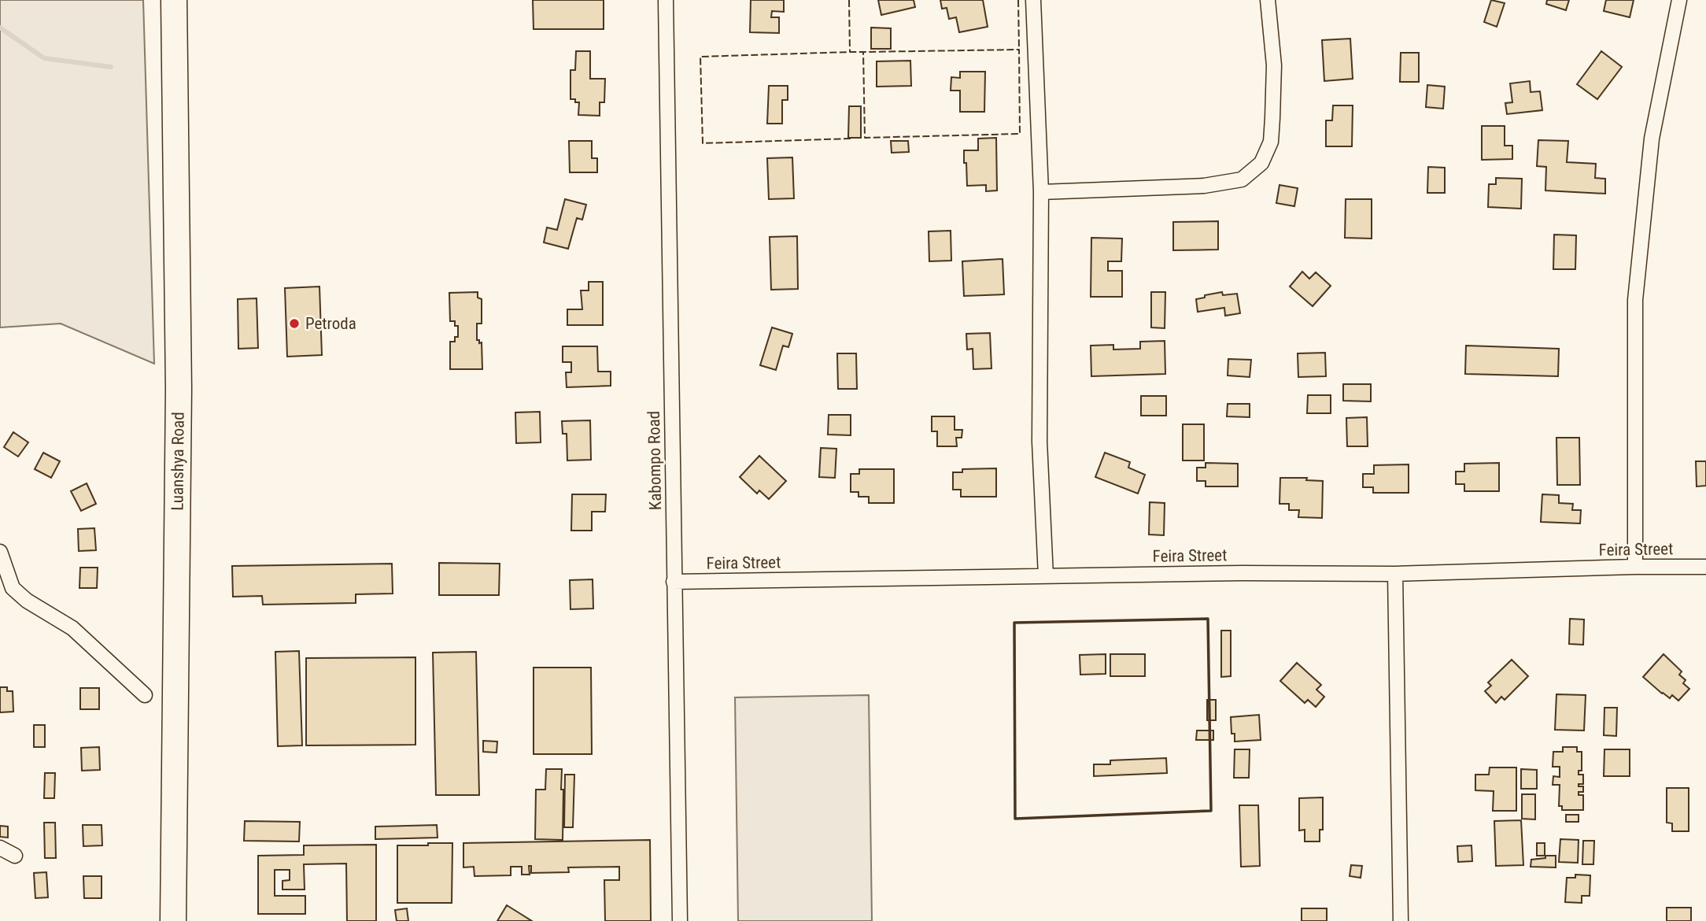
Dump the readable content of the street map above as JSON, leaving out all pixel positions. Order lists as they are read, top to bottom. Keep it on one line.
{"streets":{"highway":["Luanshya Road"],"street":["Kabompo Road","Feira Street"]},"crossings":[["Kabompo Road","Feira Street"]],"places":["Petroda"]}
